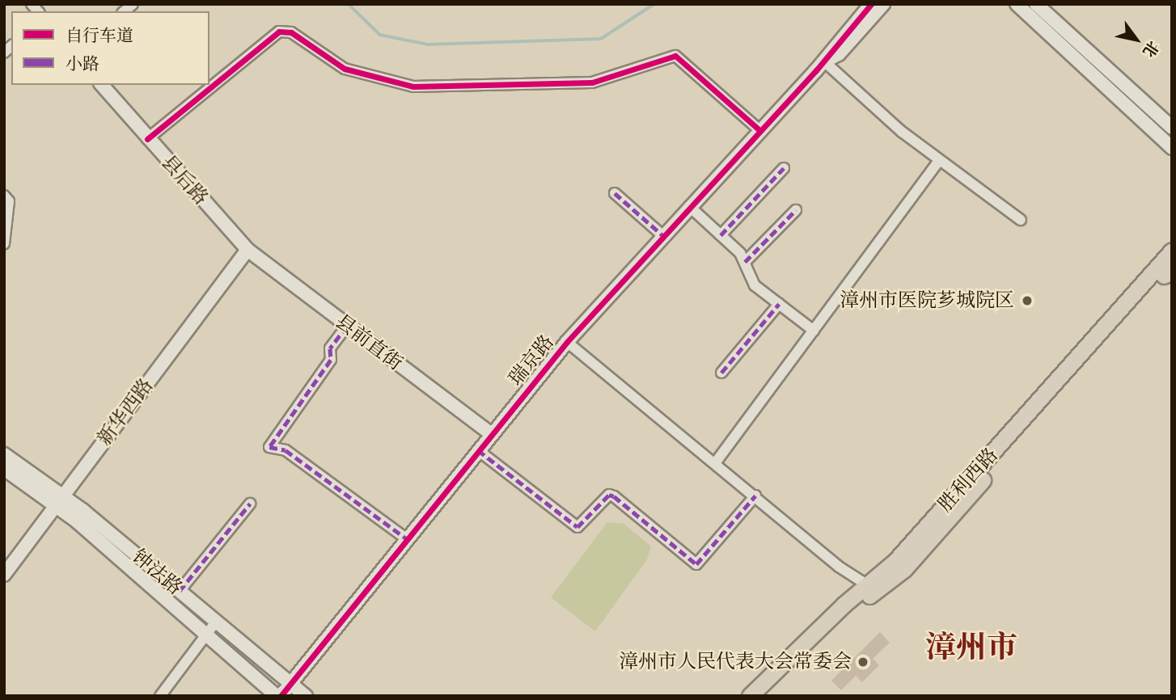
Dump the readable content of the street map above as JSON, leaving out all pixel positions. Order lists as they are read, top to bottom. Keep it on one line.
{"streets":{"main road":["胜利西路"],"street":["县后路","县前直街","瑞京路","新华西路","钟法路"]},"crossings":[["县后路","县前直街"],["县后路","新华西路"],["县前直街","瑞京路"],["县前直街","新华西路"],["瑞京路","钟法路"],["新华西路","钟法路"]],"districts":["漳州市"],"places":["漳州市医院芗城院区","漳州市人民代表大会常委会"],"legend":["自行车道","小路"],"north":"bottom right"}
